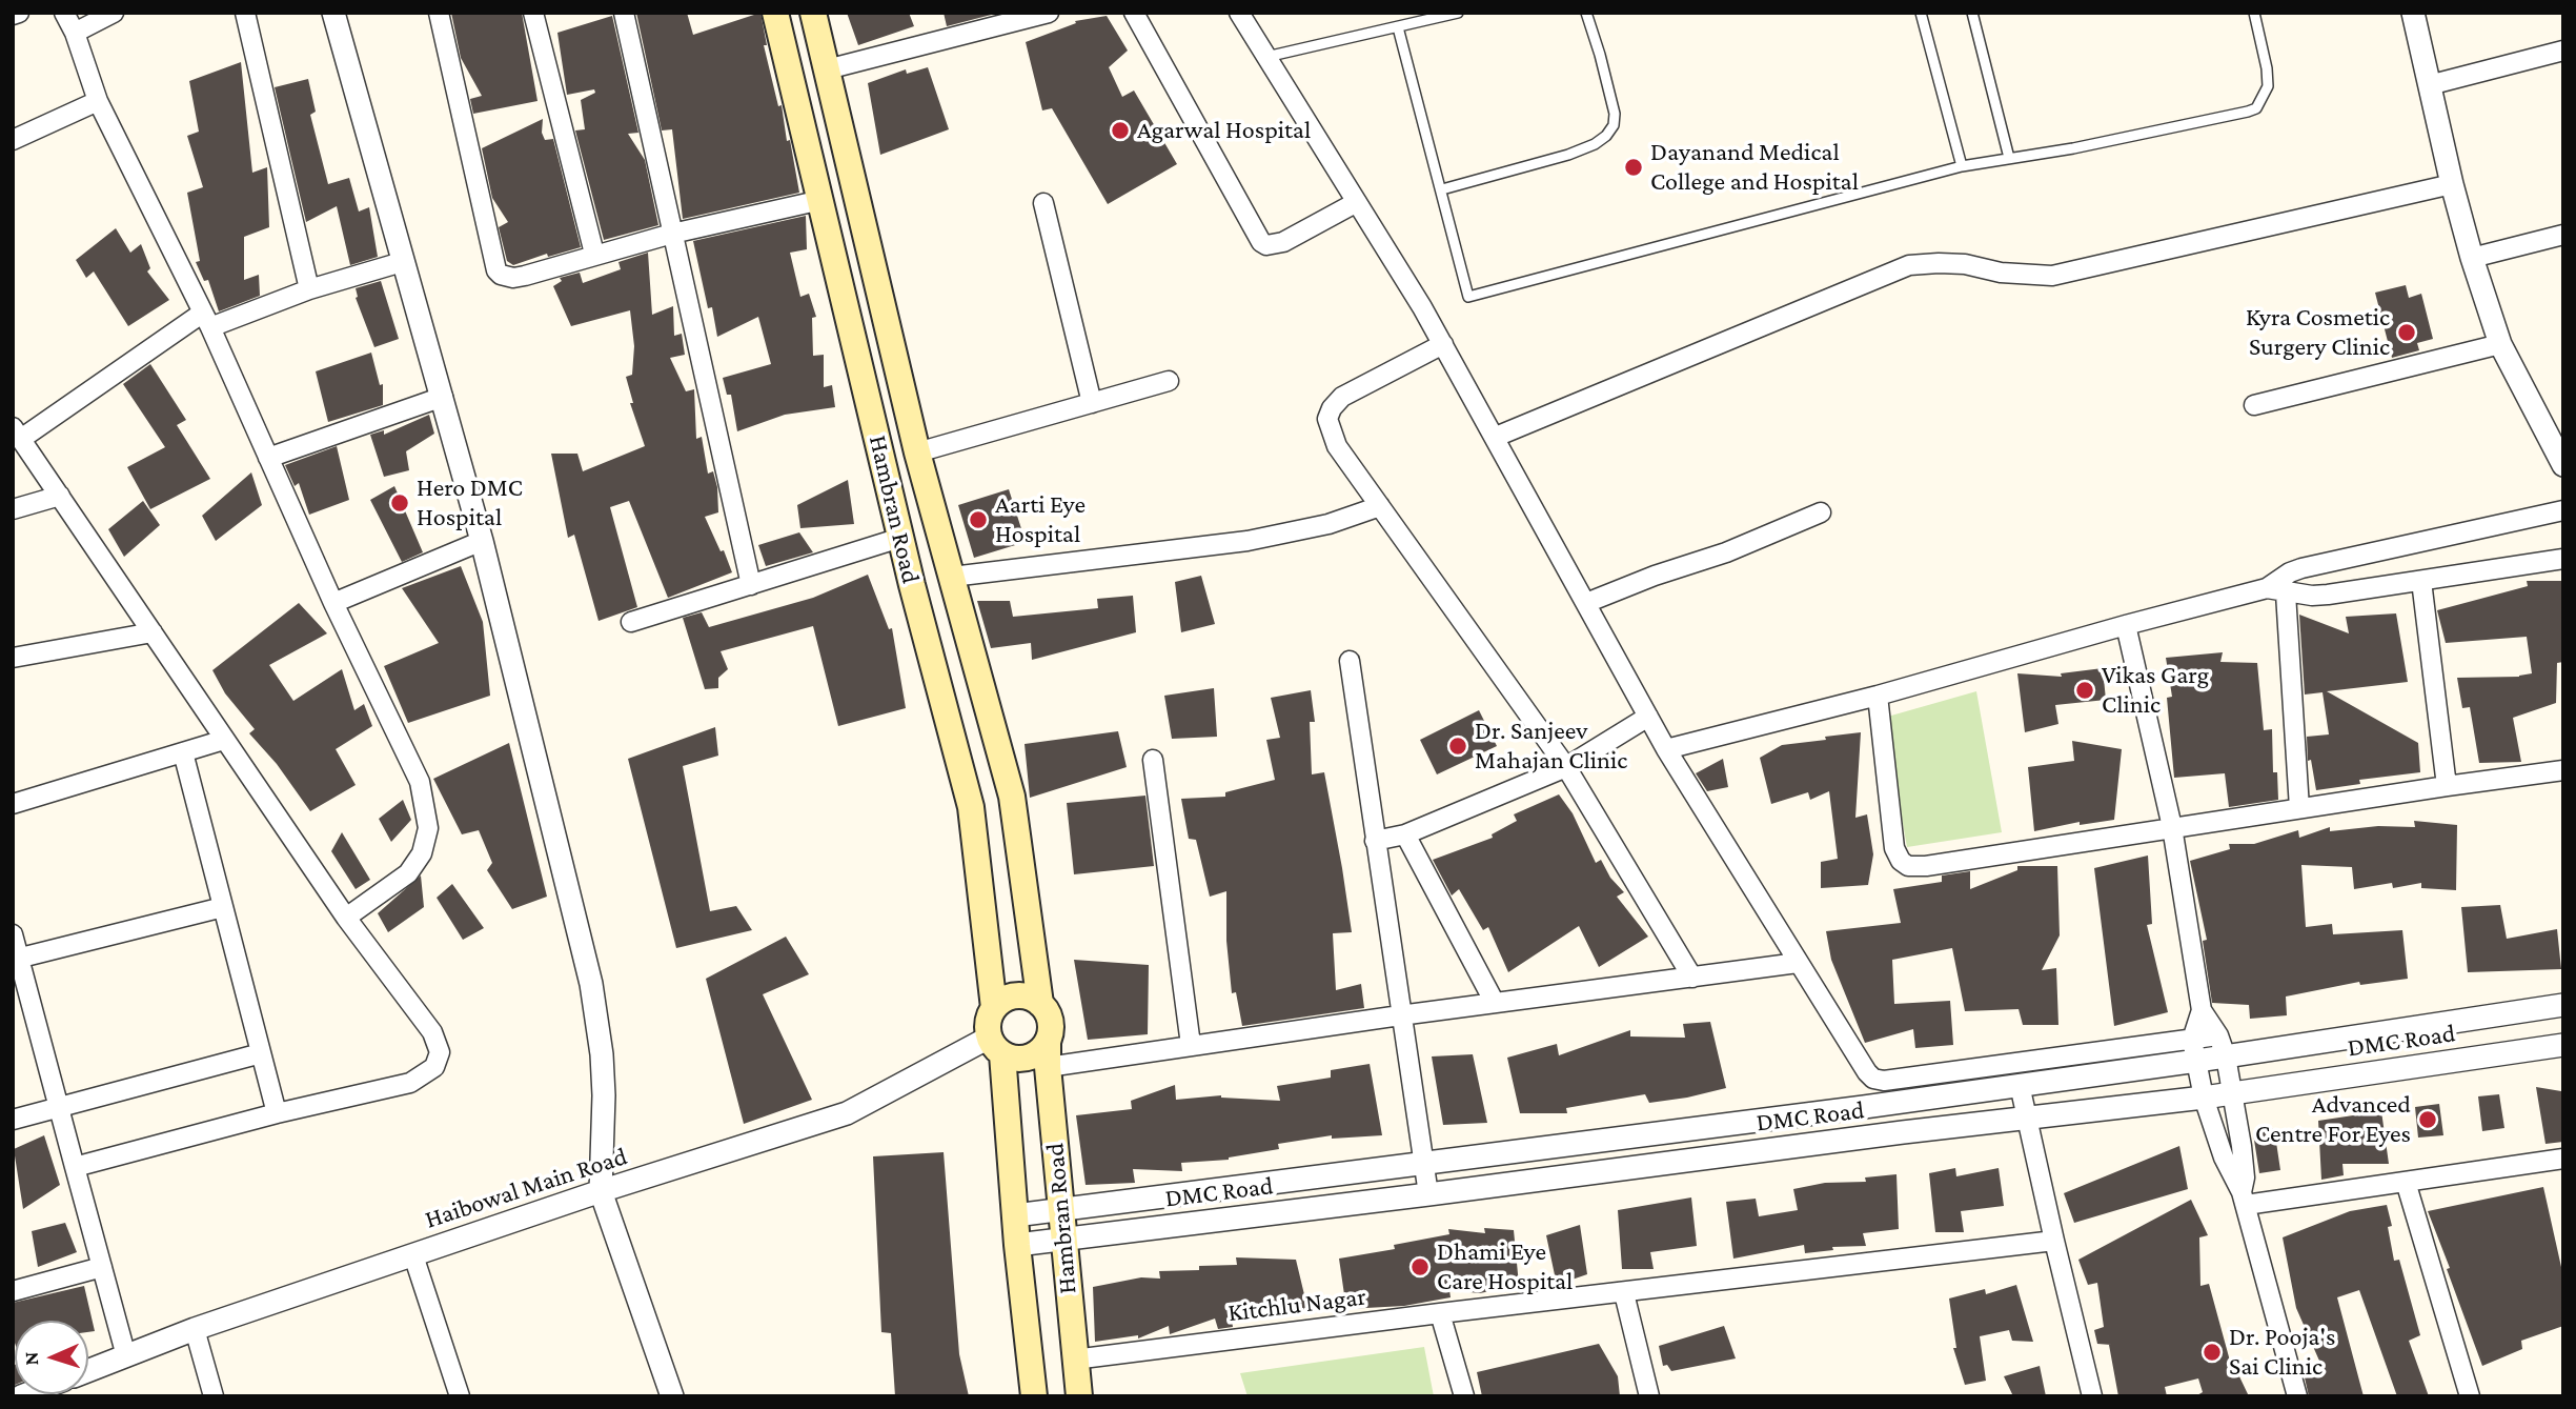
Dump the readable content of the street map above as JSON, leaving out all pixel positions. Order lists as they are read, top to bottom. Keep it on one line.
{"streets":{"main road":["Hambran Road"],"street":["DMC Road","Haibowal Main Road","Kitchlu Nagar"]},"crossings":[["Hambran Road","DMC Road"],["Hambran Road","Haibowal Main Road"],["Hambran Road","Kitchlu Nagar"]],"places":["Agarwal Hospital","Dayanand Medical College and Hospital","Kyra Cosmetic Surgery Clinic","Hero DMC Hospital","Aarti Eye Hospital","Vikas Garg Clinic","Dr. Sanjeev Mahajan Clinic","Advanced Centre For Eyes","Dhami Eye Care Hospital","Dr. Pooja's Sai Clinic"],"north":"left"}
